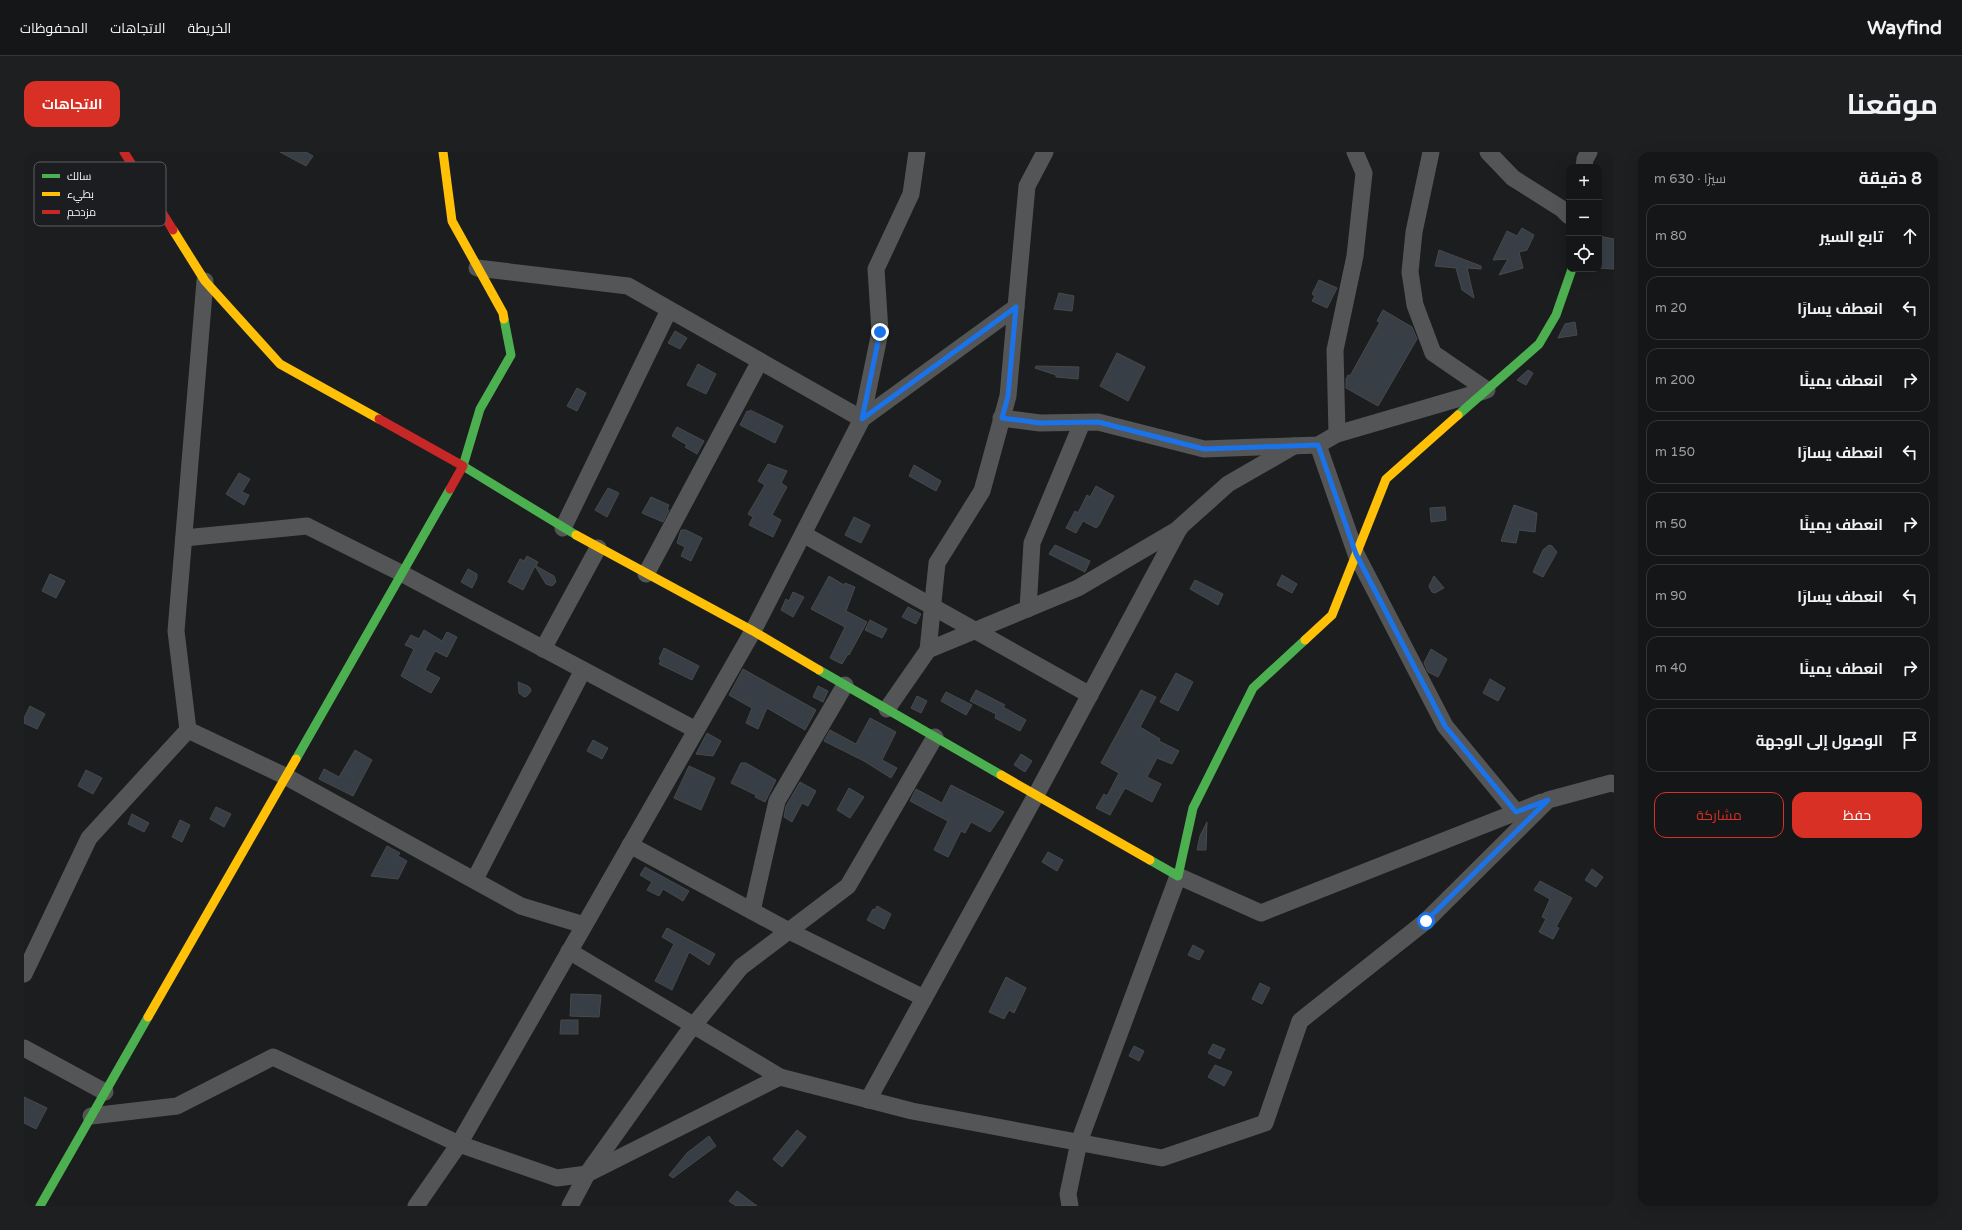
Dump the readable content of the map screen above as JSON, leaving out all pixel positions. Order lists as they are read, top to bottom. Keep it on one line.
{"legend":["سالك","بطيء","مزدحم"],"page":{"header":"Wayfind","nav":["الخريطة","الاتجاهات","المحفوظات"],"title":"موقعنا","buttons":["الاتجاهات",["حفظ","مشاركة"]],"heading":["8 دقيقة","سيرًا · 630 m"],"map_buttons":["+","−"],"list":[["تابع السير","80 m"],["انعطف يسارًا","20 m"],["انعطف يمينًا","200 m"],["انعطف يسارًا","150 m"],["انعطف يمينًا","50 m"],["انعطف يسارًا","90 m"],["انعطف يمينًا","40 m"],"الوصول إلى الوجهة"]}}
